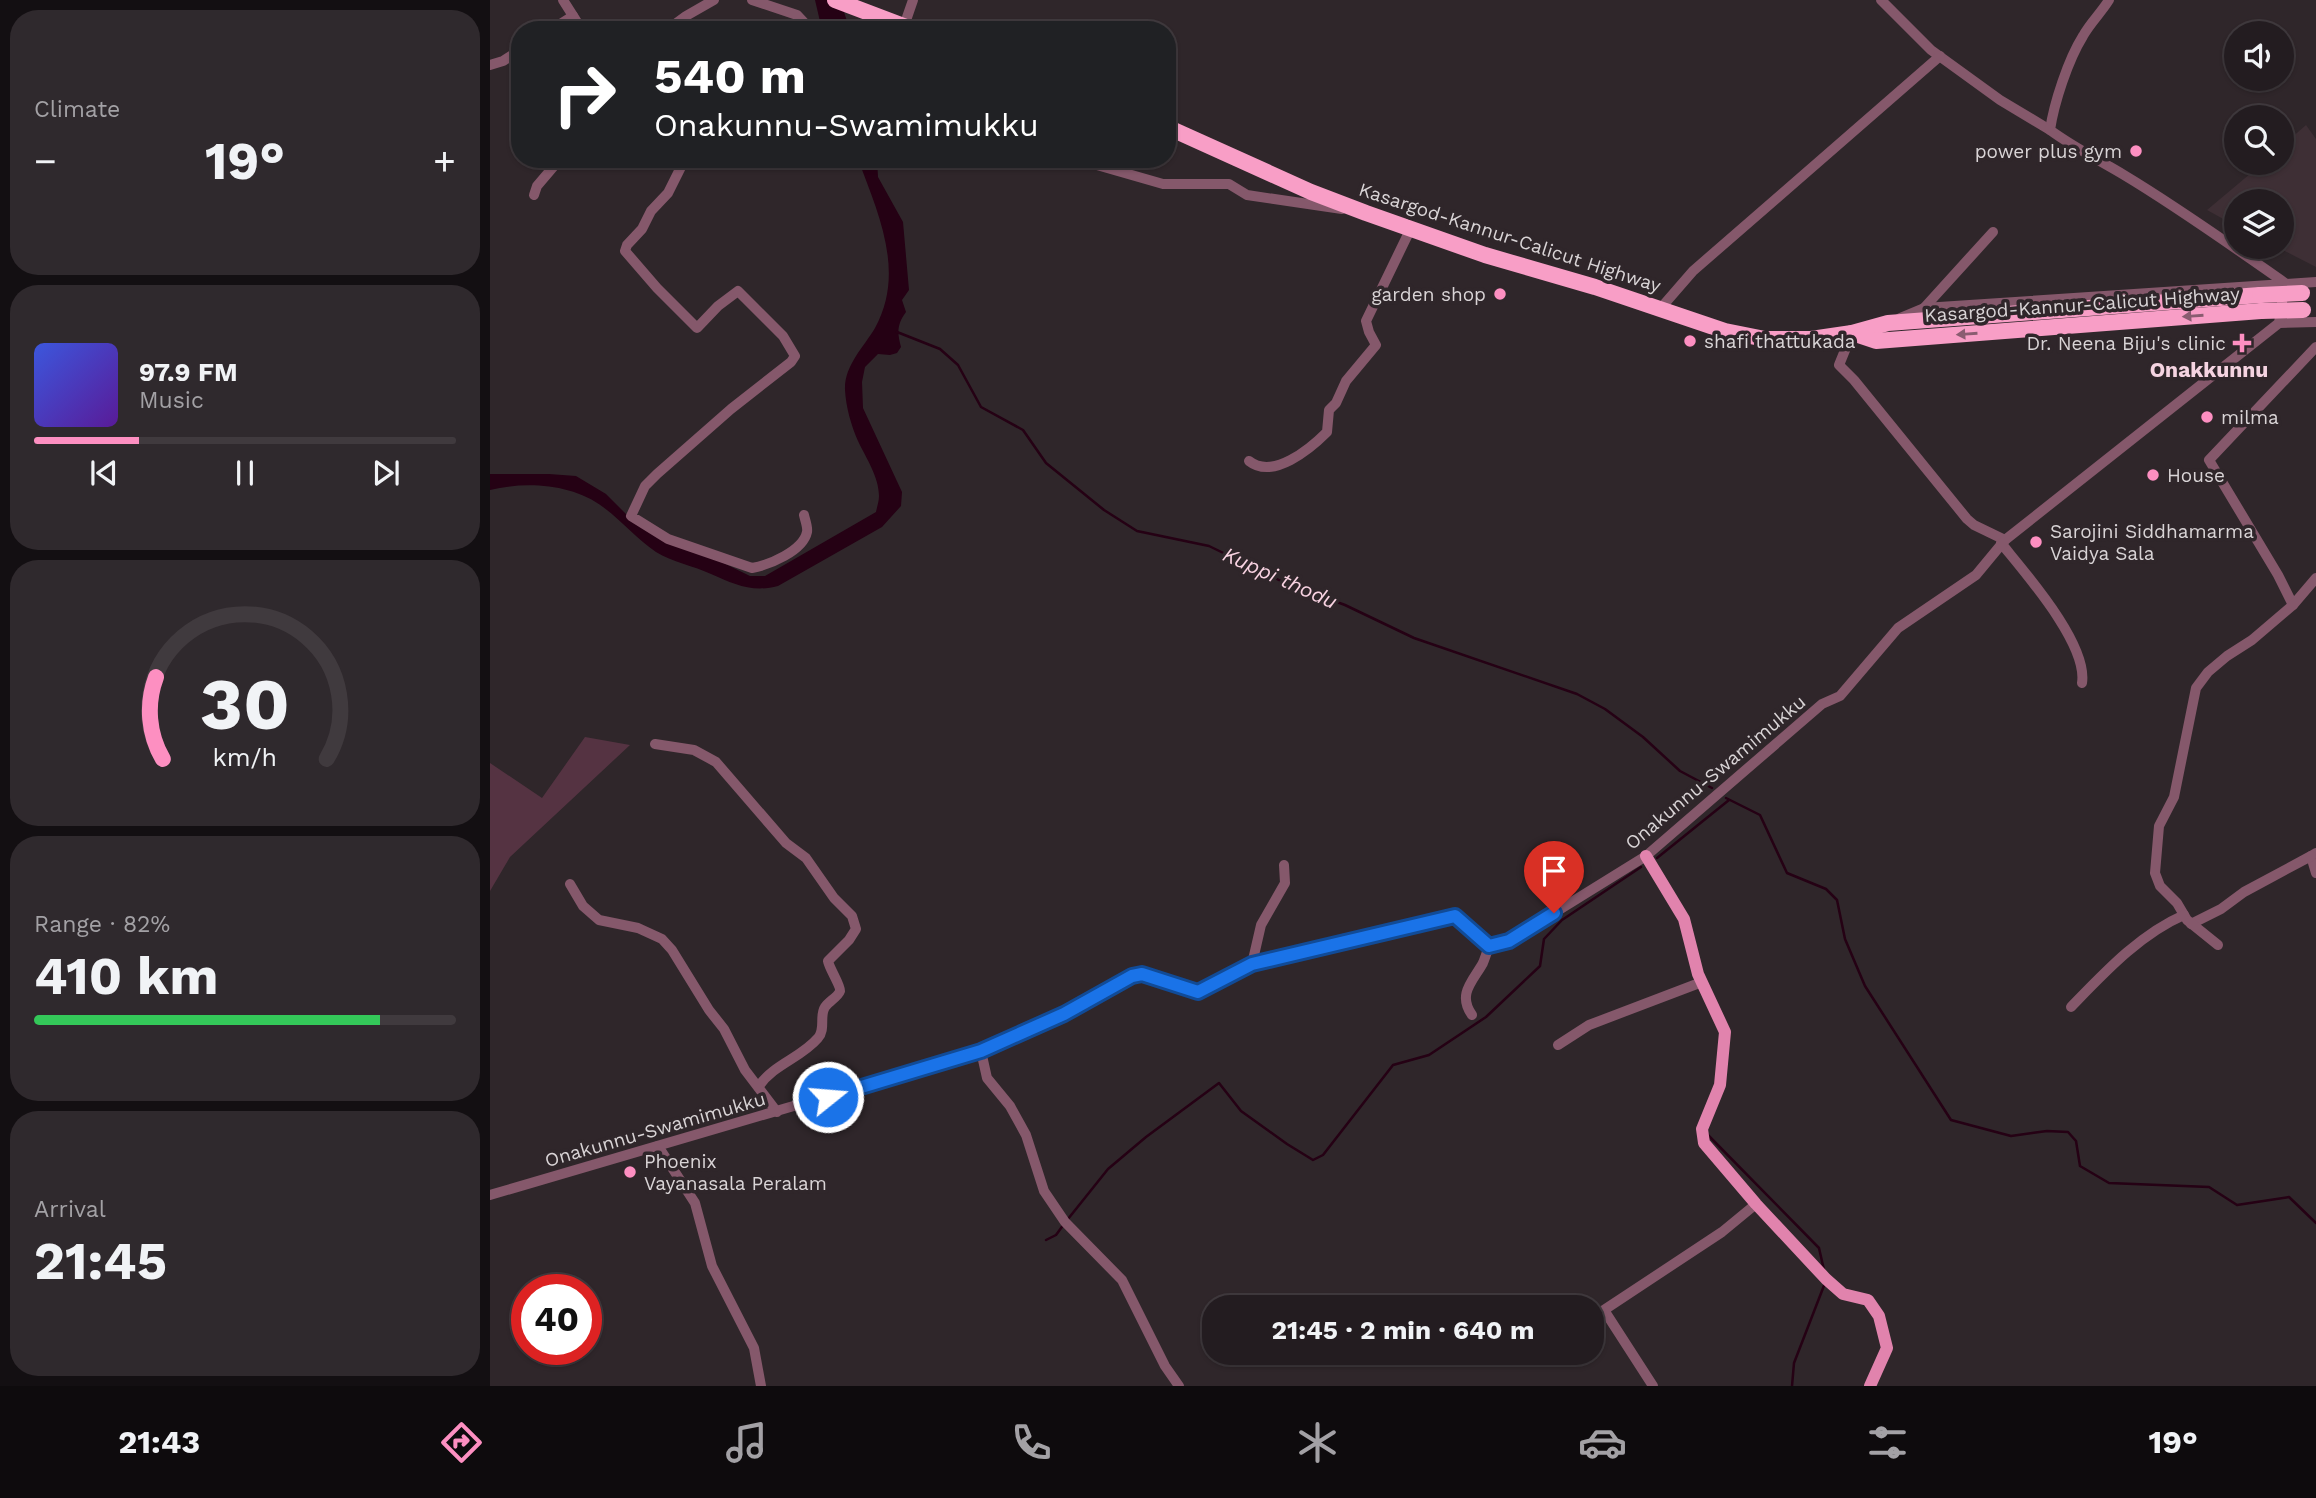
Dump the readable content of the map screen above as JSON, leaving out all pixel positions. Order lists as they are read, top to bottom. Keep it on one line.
{"streets":{"highway":["Kasargod-Kannur-Calicut Highway"],"street":["Onakunnu-Swamimukku"]},"districts":["Onakkunnu"],"water":["Kuppi thodu"],"places":{"other":["power plus gym","garden shop","shafi thattukada","milma","House","Sarojini Siddhamarma Vaidya Sala","Phoenix Vayanasala Peralam"],"health":["Dr. Neena Biju's clinic"]},"page":{"tile":["Climate",["Range · 82%","410 km"],["Arrival","21:45"]],"turn":["540 m","Onakunnu-Swamimukku"],"heat":["−","19°","+"],"song":["97.9 FM","Music"],"limit":"40","trip":"21:45 · 2 min · 640 m","tabs":["21:43","19°"],"gauge":["30","km/h"]}}
